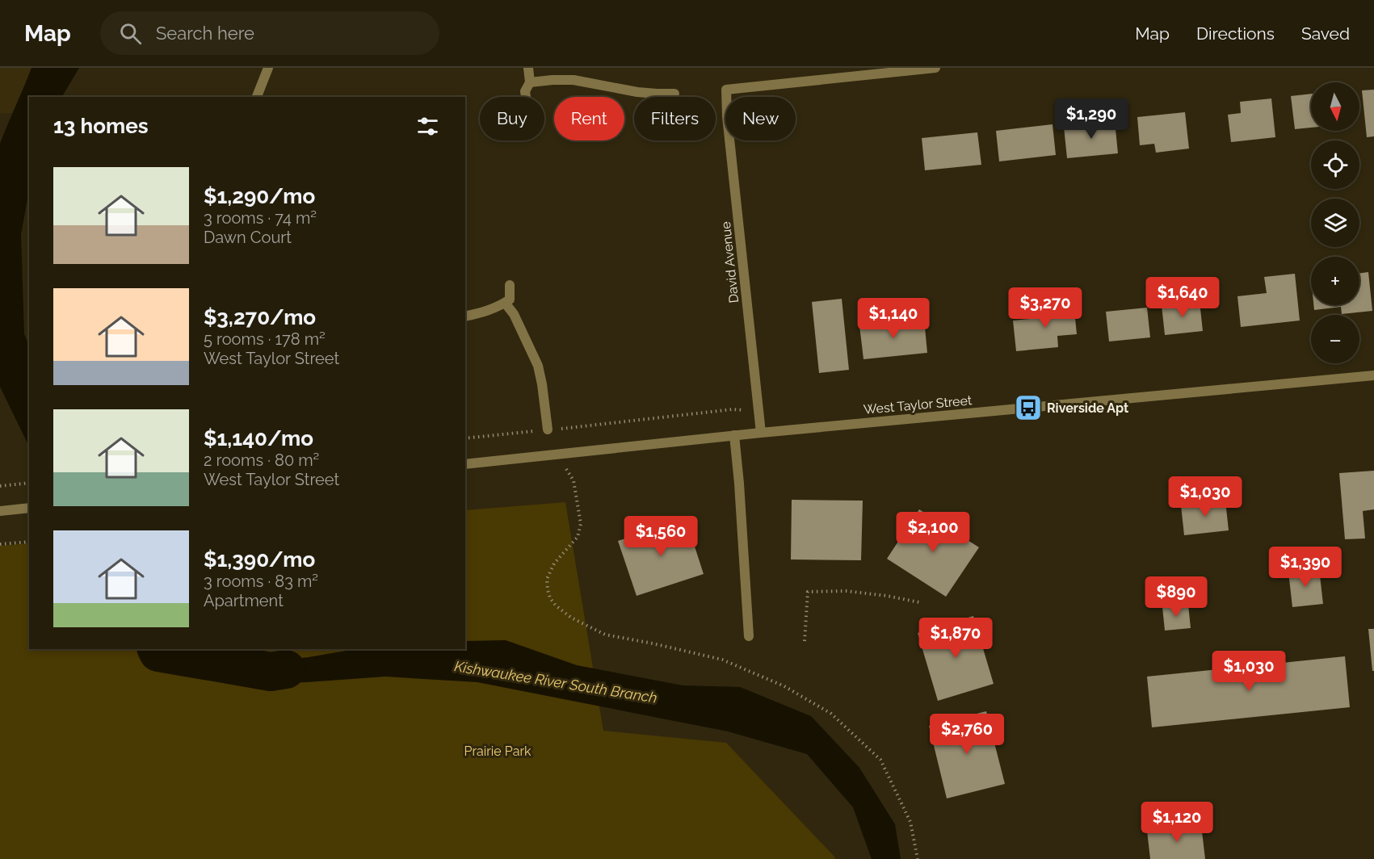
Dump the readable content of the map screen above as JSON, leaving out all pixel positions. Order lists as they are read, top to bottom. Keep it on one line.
{"streets":{"street":["David Avenue","West Taylor Street"]},"crossings":[["David Avenue","West Taylor Street"]],"water":["Kishwaukee River South Branch"],"parks":["Prairie Park"],"places":{"bus stop":["Riverside Apt"]},"north":"bottom","page":{"header":"Map","search":"Search here","nav":["Map","Directions","Saved"],"map_buttons":["+","−"],"chip":["Buy","Rent","Filters","New"],"heading":"13 homes","price":["$1,290","$1,640","$3,270","$1,140","$1,030","$2,100","$1,560","$1,390","$890","$1,870","$1,030","$2,760","$1,120"],"list":[{"name":"$1,290/mo","note":"3 rooms · 74 m² · Dawn Court"},{"name":"$3,270/mo","note":"5 rooms · 178 m² · West Taylor Street"},{"name":"$1,140/mo","note":"2 rooms · 80 m² · West Taylor Street"},{"name":"$1,390/mo","note":"3 rooms · 83 m² · Apartment"}]}}
